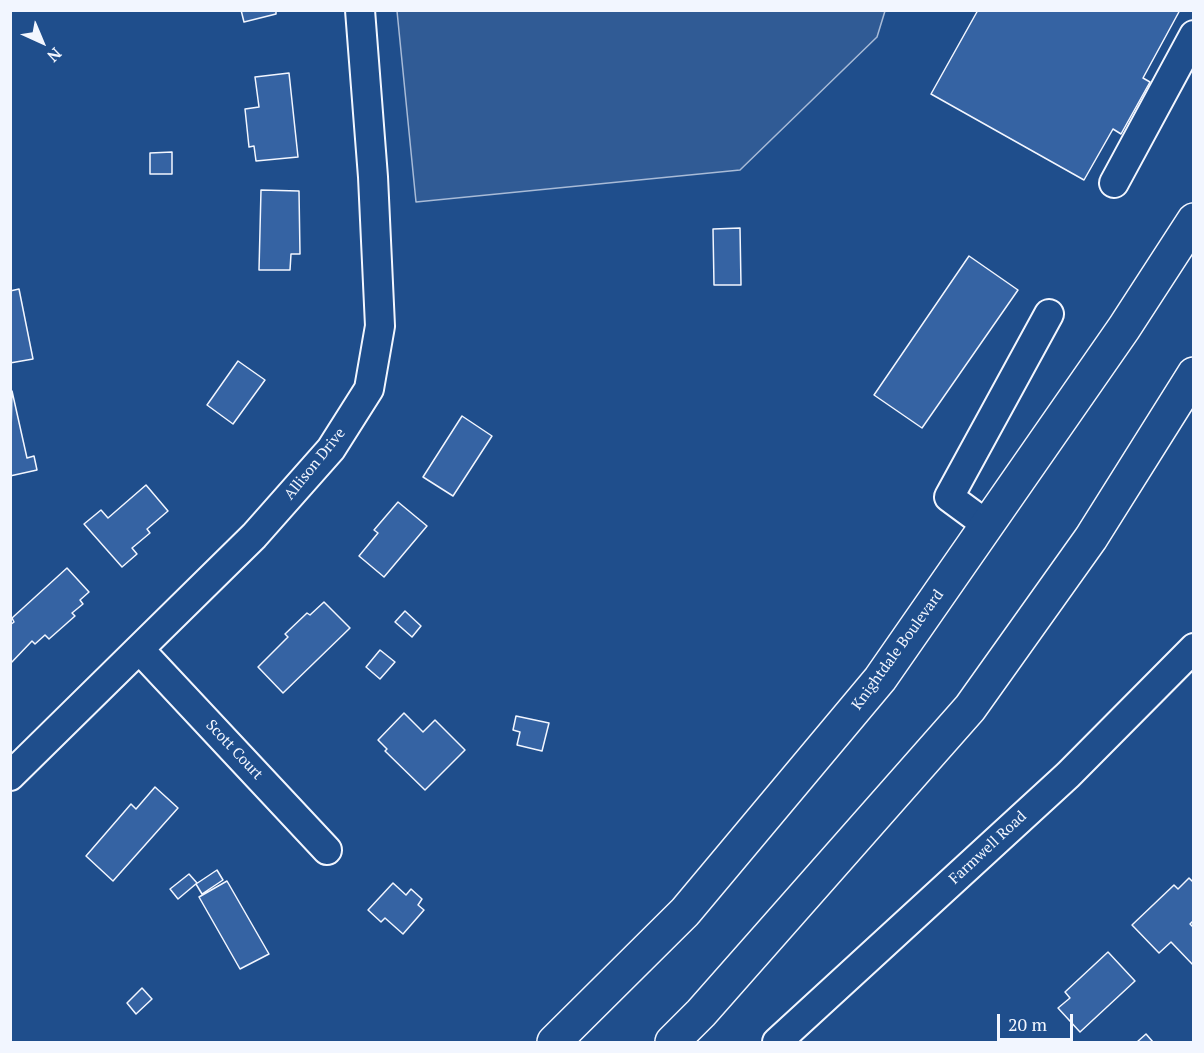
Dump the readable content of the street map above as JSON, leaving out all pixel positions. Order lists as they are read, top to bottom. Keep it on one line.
{"streets":{"main road":["Knightdale Boulevard"],"street":["Allison Drive","Scott Court","Farmwell Road"]},"crossings":[["Allison Drive","Scott Court"]],"scale_bar":"20 m","north":"bottom right"}
